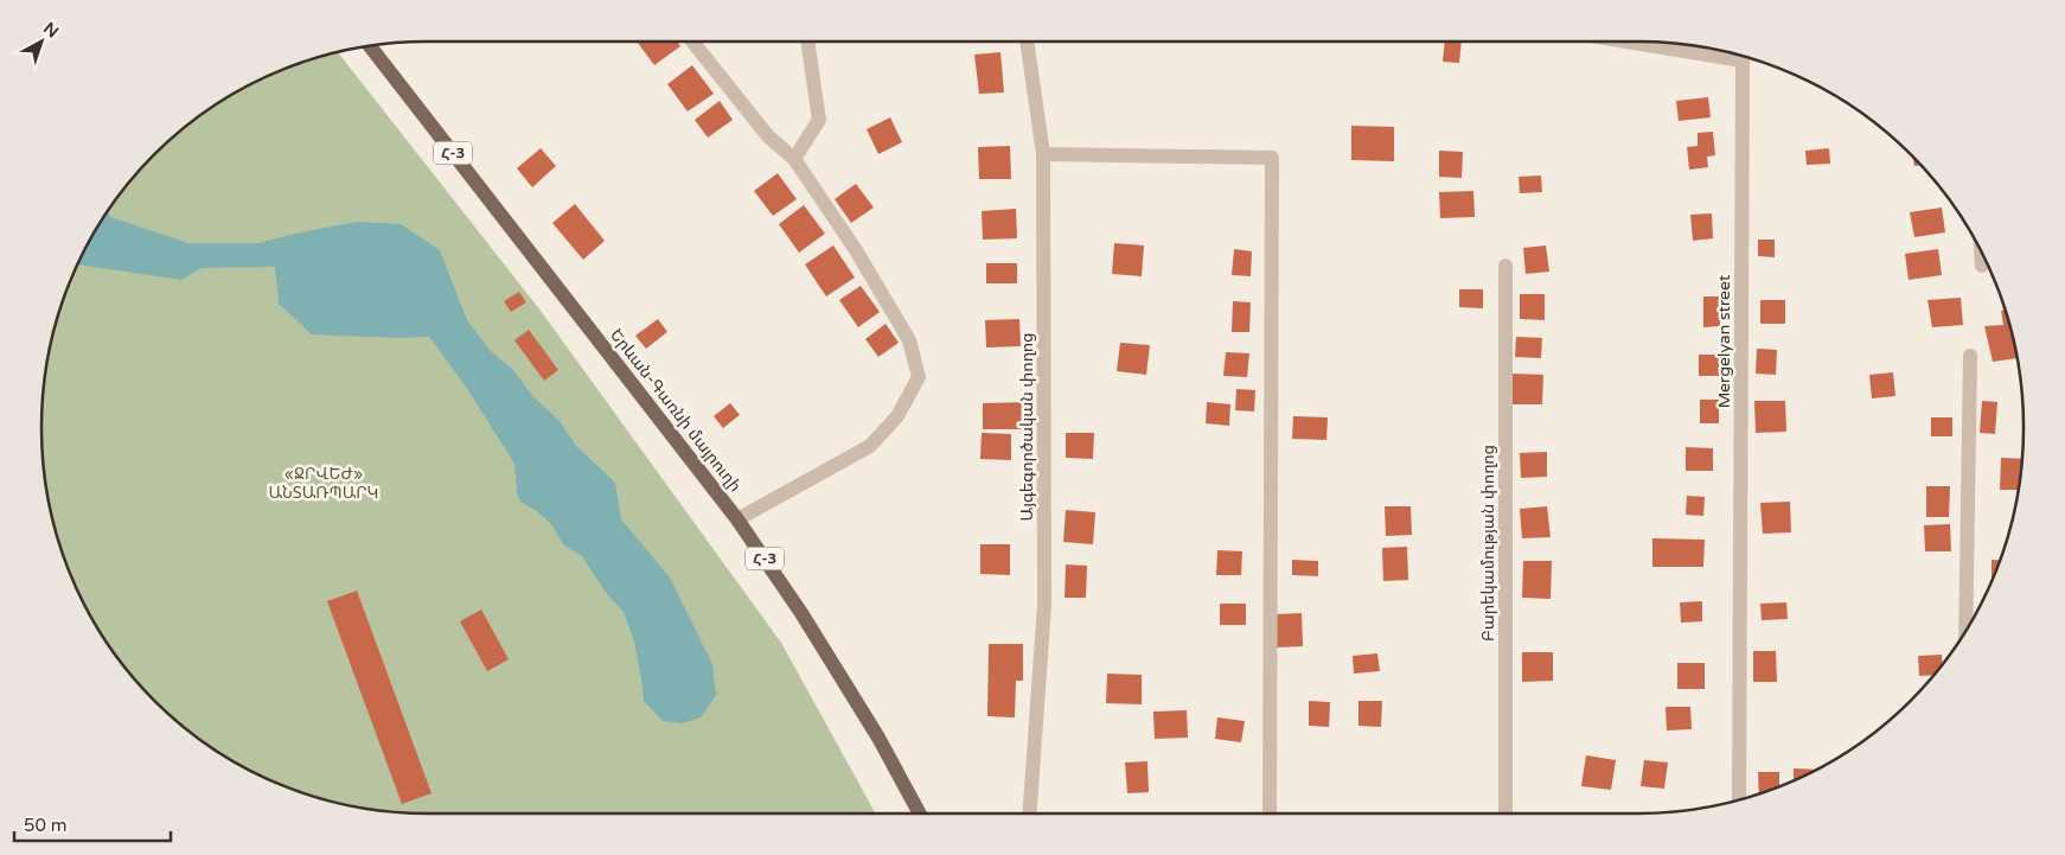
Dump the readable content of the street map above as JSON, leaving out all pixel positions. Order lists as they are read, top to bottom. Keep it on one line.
{"streets":{"main road":["Հ-3","Երևան-Գառնի մայրուղի"],"street":["Mergelyan street","Այգեգործական փողոց","Բարեկամության փողոց"]},"parks":["«ՋՐՎԵԺ» ԱՆՏԱՌՊԱՐԿ"],"scale_bar":"50 m","north":"top right"}
